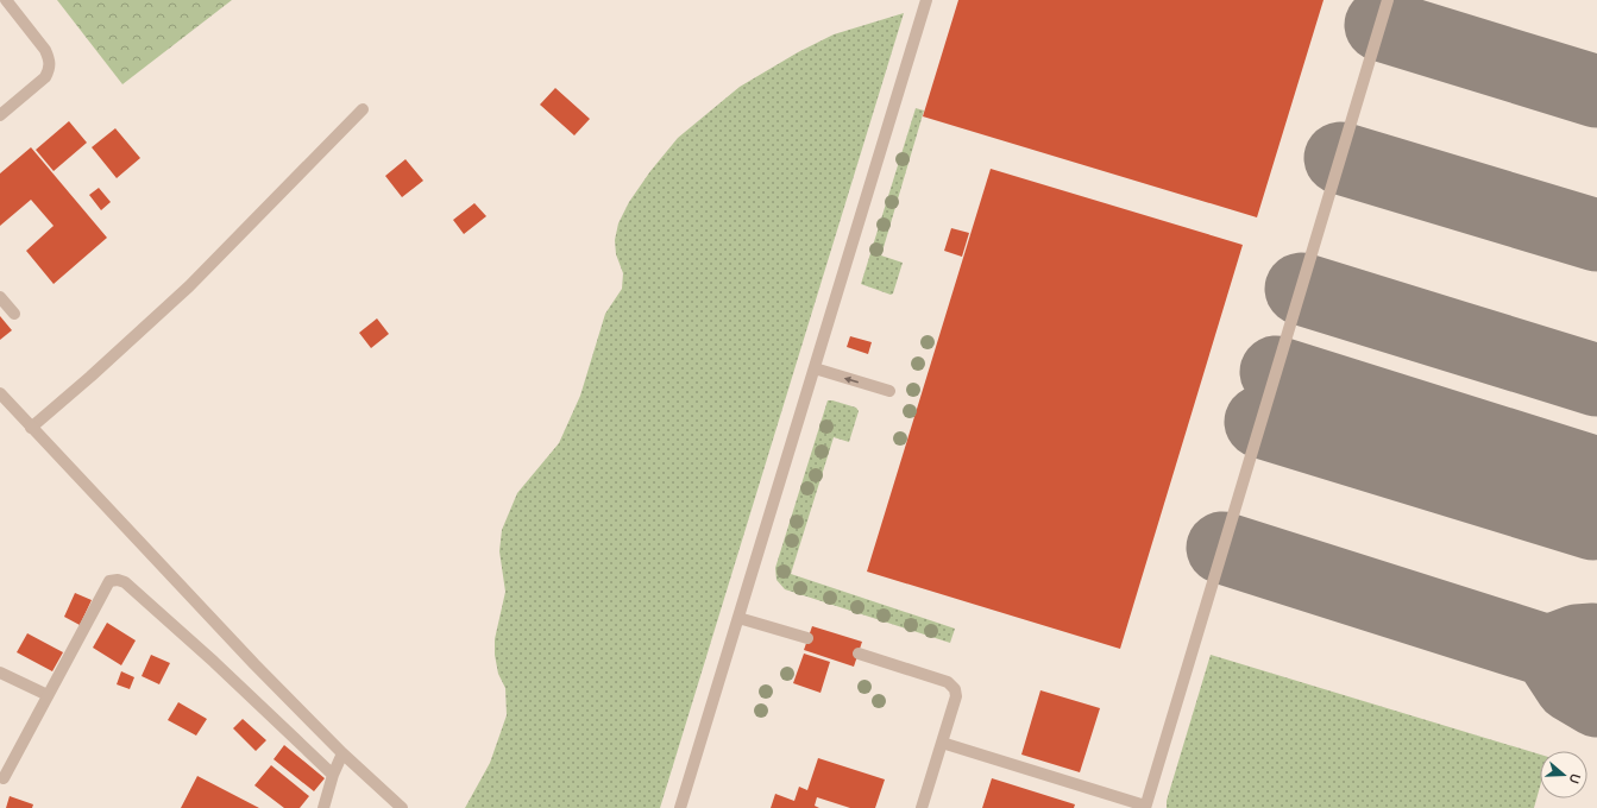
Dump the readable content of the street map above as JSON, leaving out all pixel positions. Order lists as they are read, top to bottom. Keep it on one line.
{"north":"right"}
